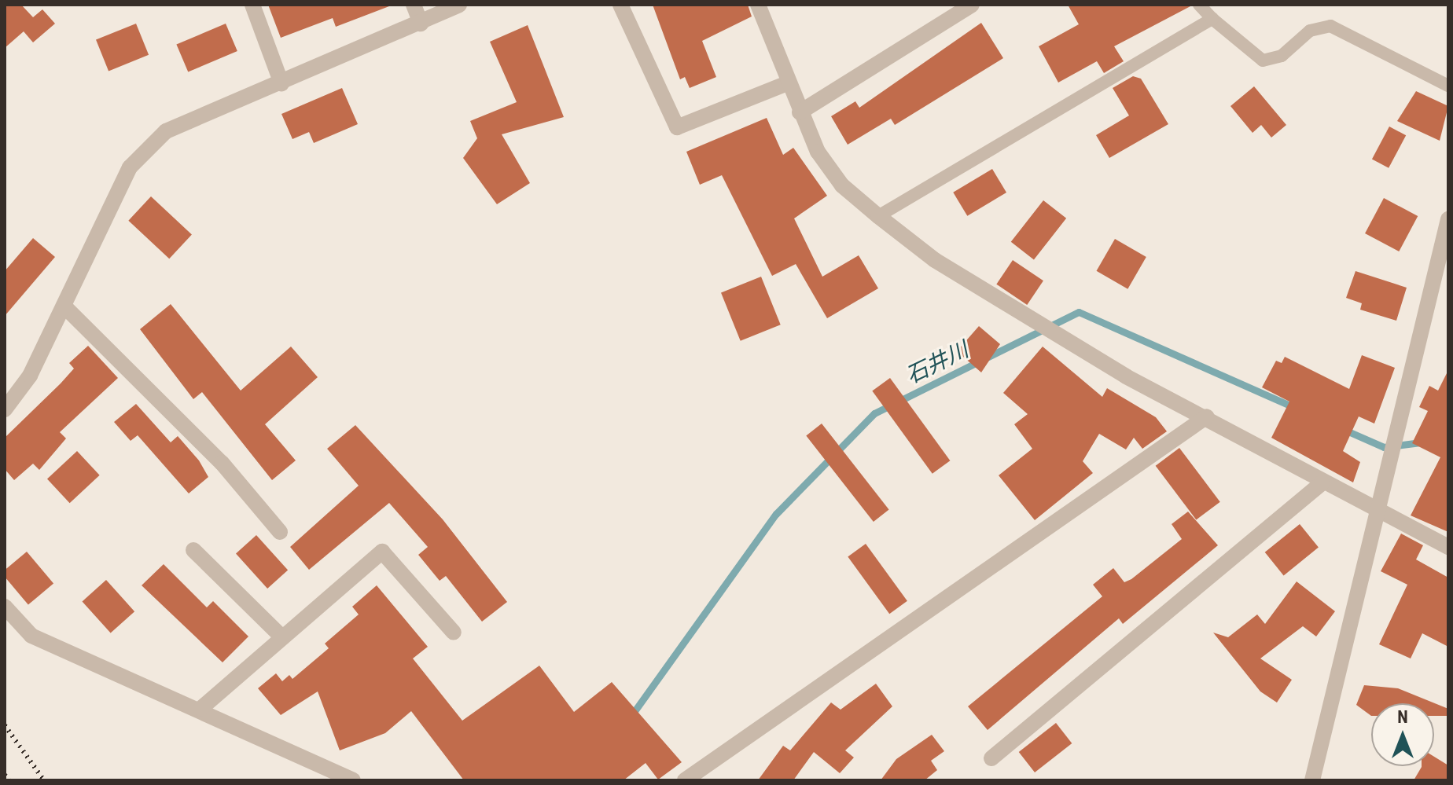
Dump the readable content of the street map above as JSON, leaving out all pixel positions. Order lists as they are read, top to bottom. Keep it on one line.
{"water":["石井川"],"north":"top"}
